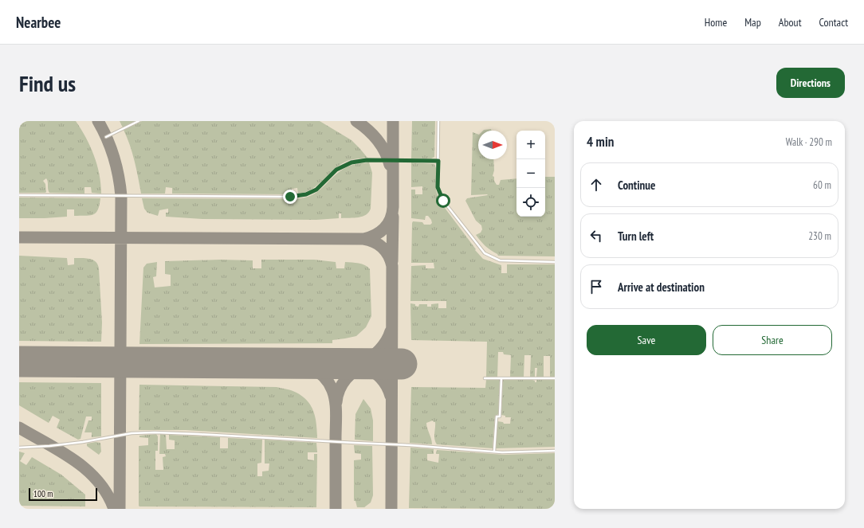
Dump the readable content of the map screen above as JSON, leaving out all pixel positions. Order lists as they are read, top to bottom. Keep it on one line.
{"scale_bar":"100 m","north":"right","page":{"header":"Nearbee","nav":["Home","Map","About","Contact"],"buttons":["Directions",["Save","Share"]],"title":"Find us","heading":["4 min","Walk · 290 m"],"map_buttons":["+","−"],"list":[["Continue","60 m"],["Turn left","230 m"],"Arrive at destination"],"scale":"100 m"}}
